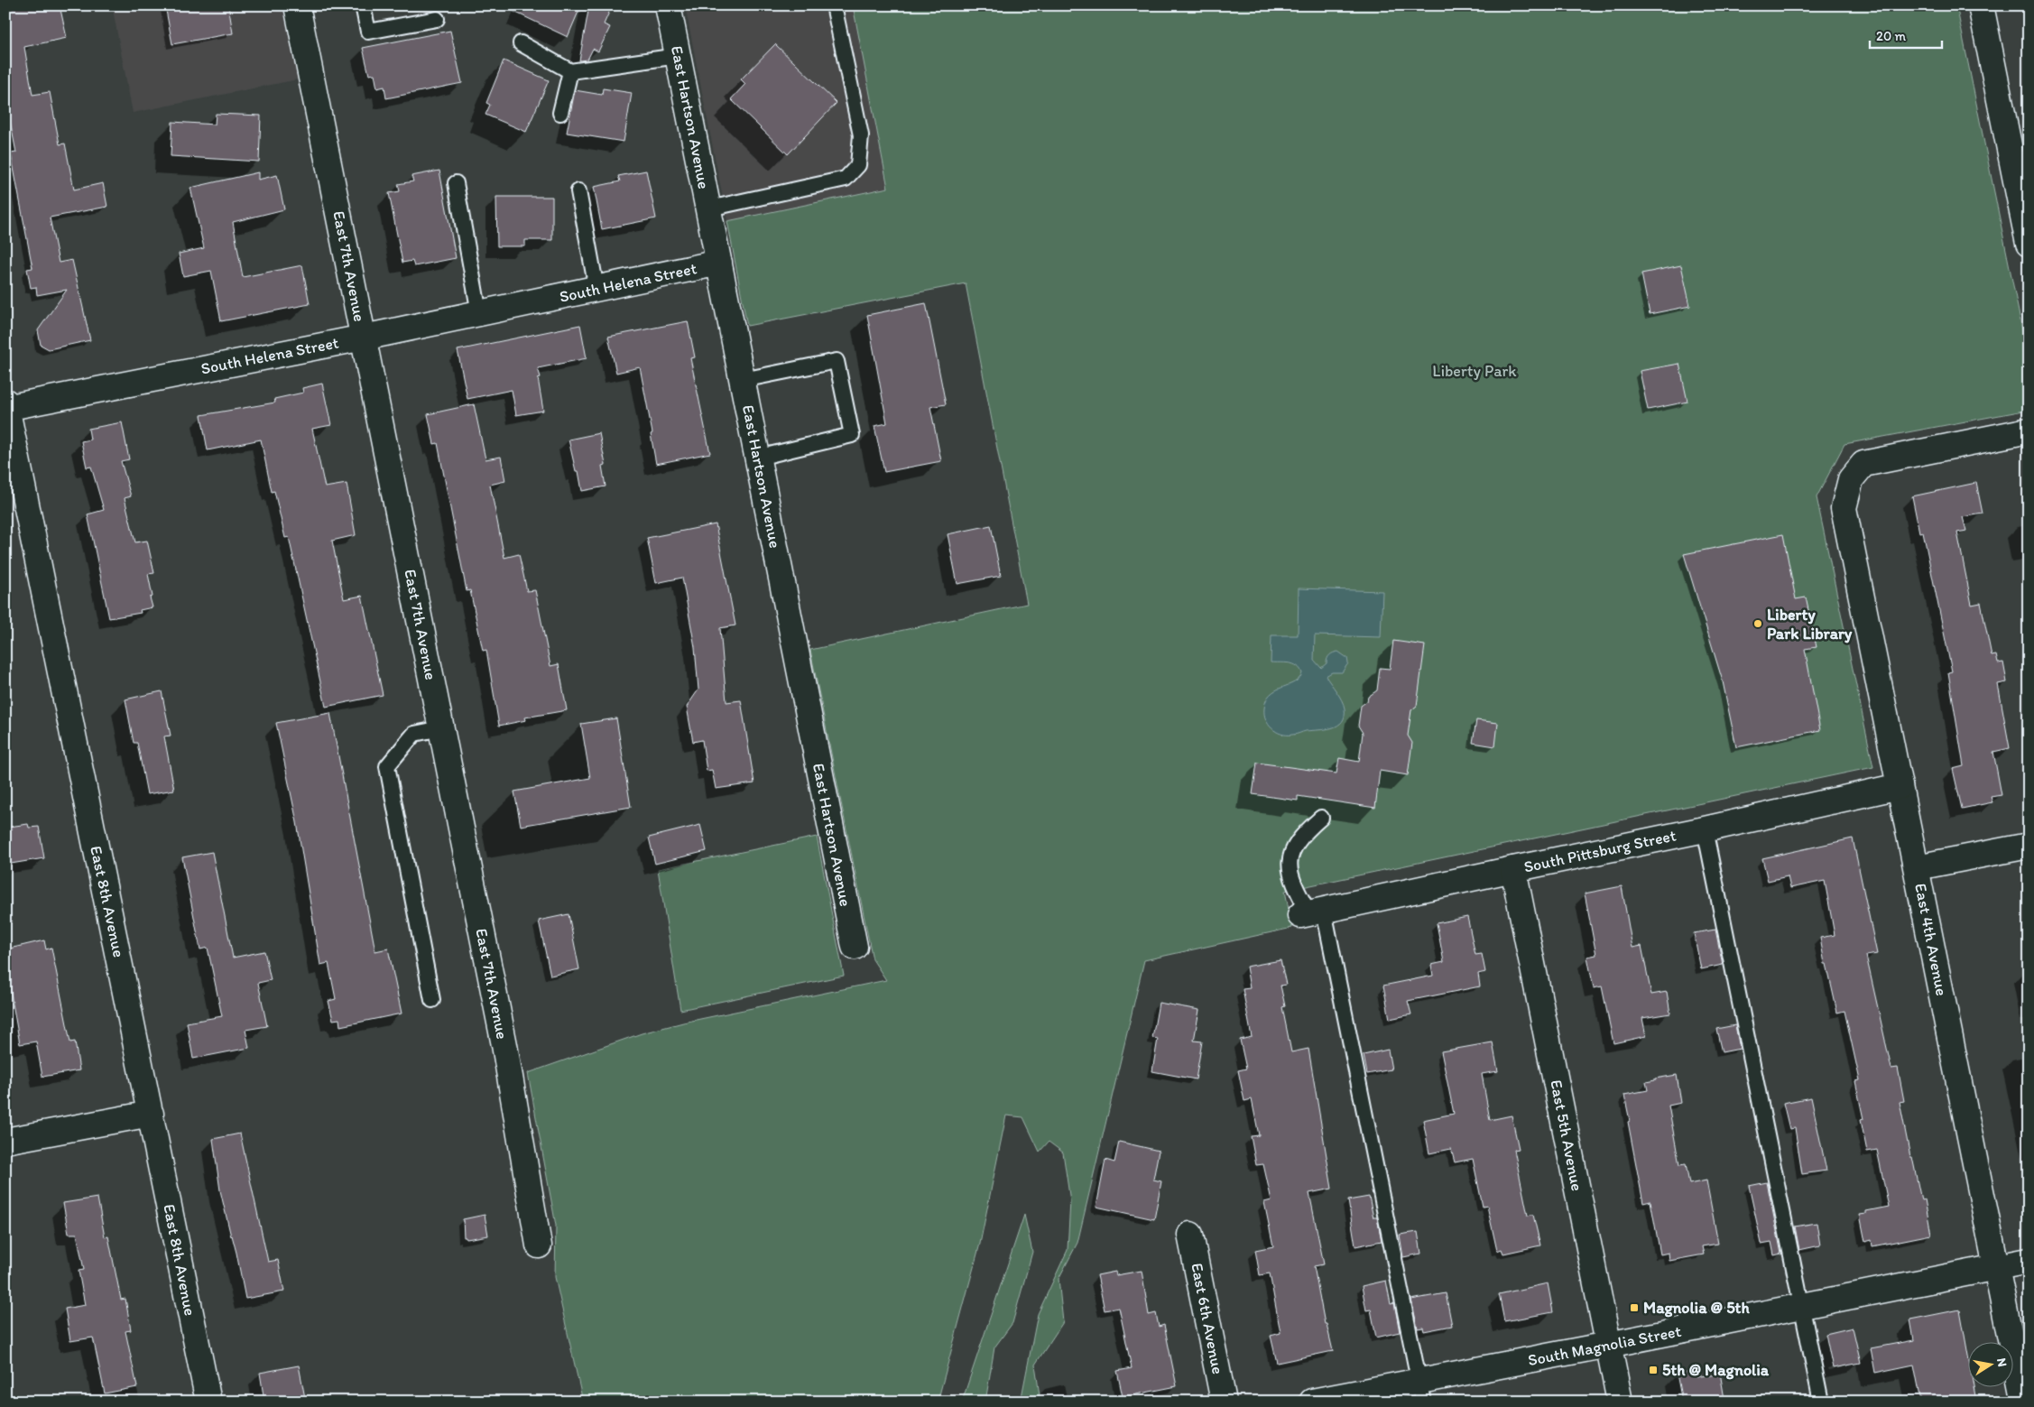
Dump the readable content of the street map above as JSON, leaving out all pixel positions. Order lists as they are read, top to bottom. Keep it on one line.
{"streets":{"street":["East Hartson Avenue","East 7th Avenue","South Helena Street","South Pittsburg Street","East 8th Avenue","East 4th Avenue","East 5th Avenue","East 6th Avenue","South Magnolia Street"]},"crossings":[["East Hartson Avenue","South Helena Street"],["East 7th Avenue","South Helena Street"],["South Helena Street","East 8th Avenue"],["South Pittsburg Street","East 4th Avenue"],["South Pittsburg Street","East 5th Avenue"],["East 4th Avenue","South Magnolia Street"],["East 5th Avenue","South Magnolia Street"]],"parks":["Liberty Park"],"places":{"other":["Liberty Park Library"],"transit":["Magnolia @ 5th","5th @ Magnolia"]},"scale_bar":"20 m","north":"right"}
